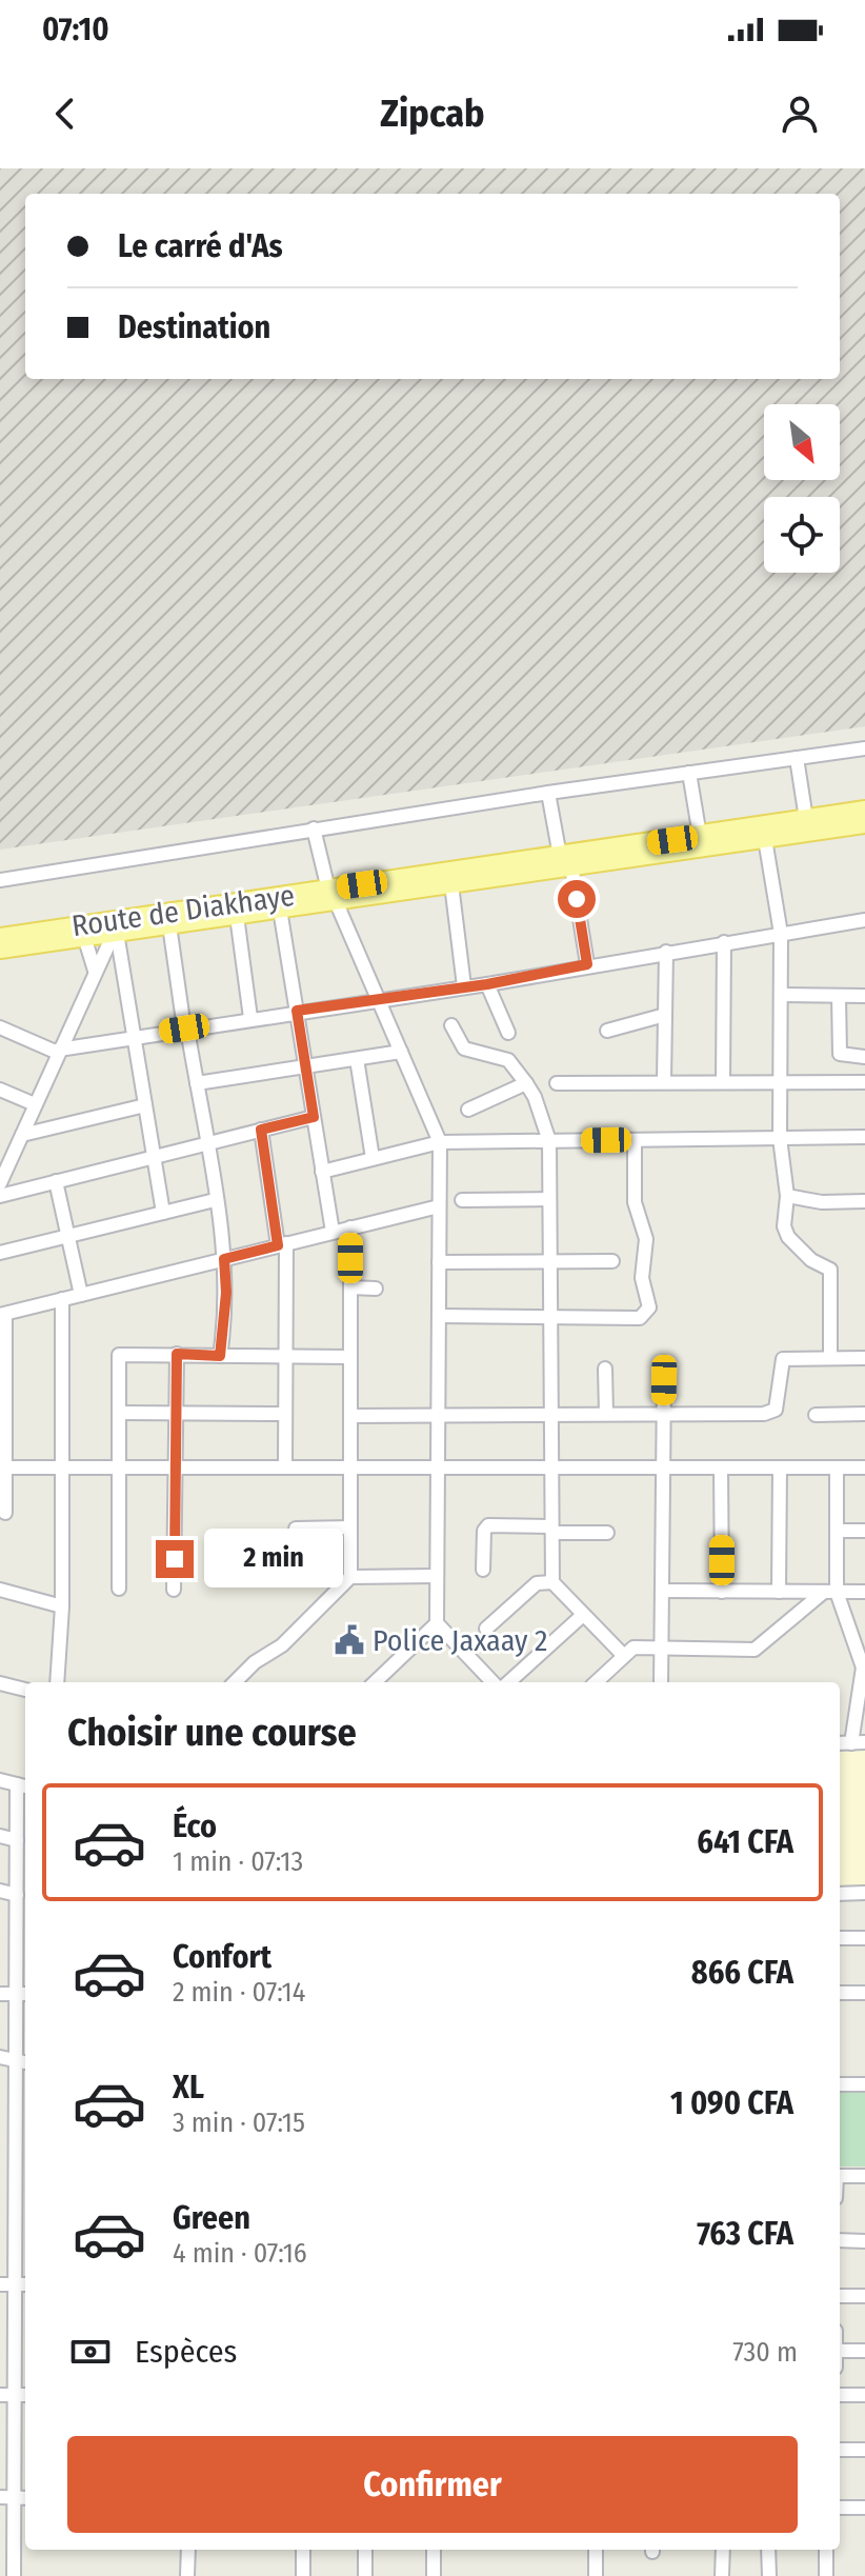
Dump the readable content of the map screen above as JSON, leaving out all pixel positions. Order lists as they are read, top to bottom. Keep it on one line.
{"streets":{"main road":["Route de Diakhaye"]},"places":{"public building":["Police Jaxaay 2"]},"north":"bottom right","page":{"status":"07:10","header":"Zipcab","banner":["Le carré d'As","Destination"],"bubble":"2 min","heading":"Choisir une course","list":[{"name":"Éco","note":"1 min · 07:13","value":"641 CFA"},{"name":"Confort","note":"2 min · 07:14","value":"866 CFA"},{"name":"XL","note":"3 min · 07:15","value":"1 090 CFA"},{"name":"Green","note":"4 min · 07:16","value":"763 CFA"}],"pay":["Espèces","730 m"],"buttons":"Confirmer"}}
